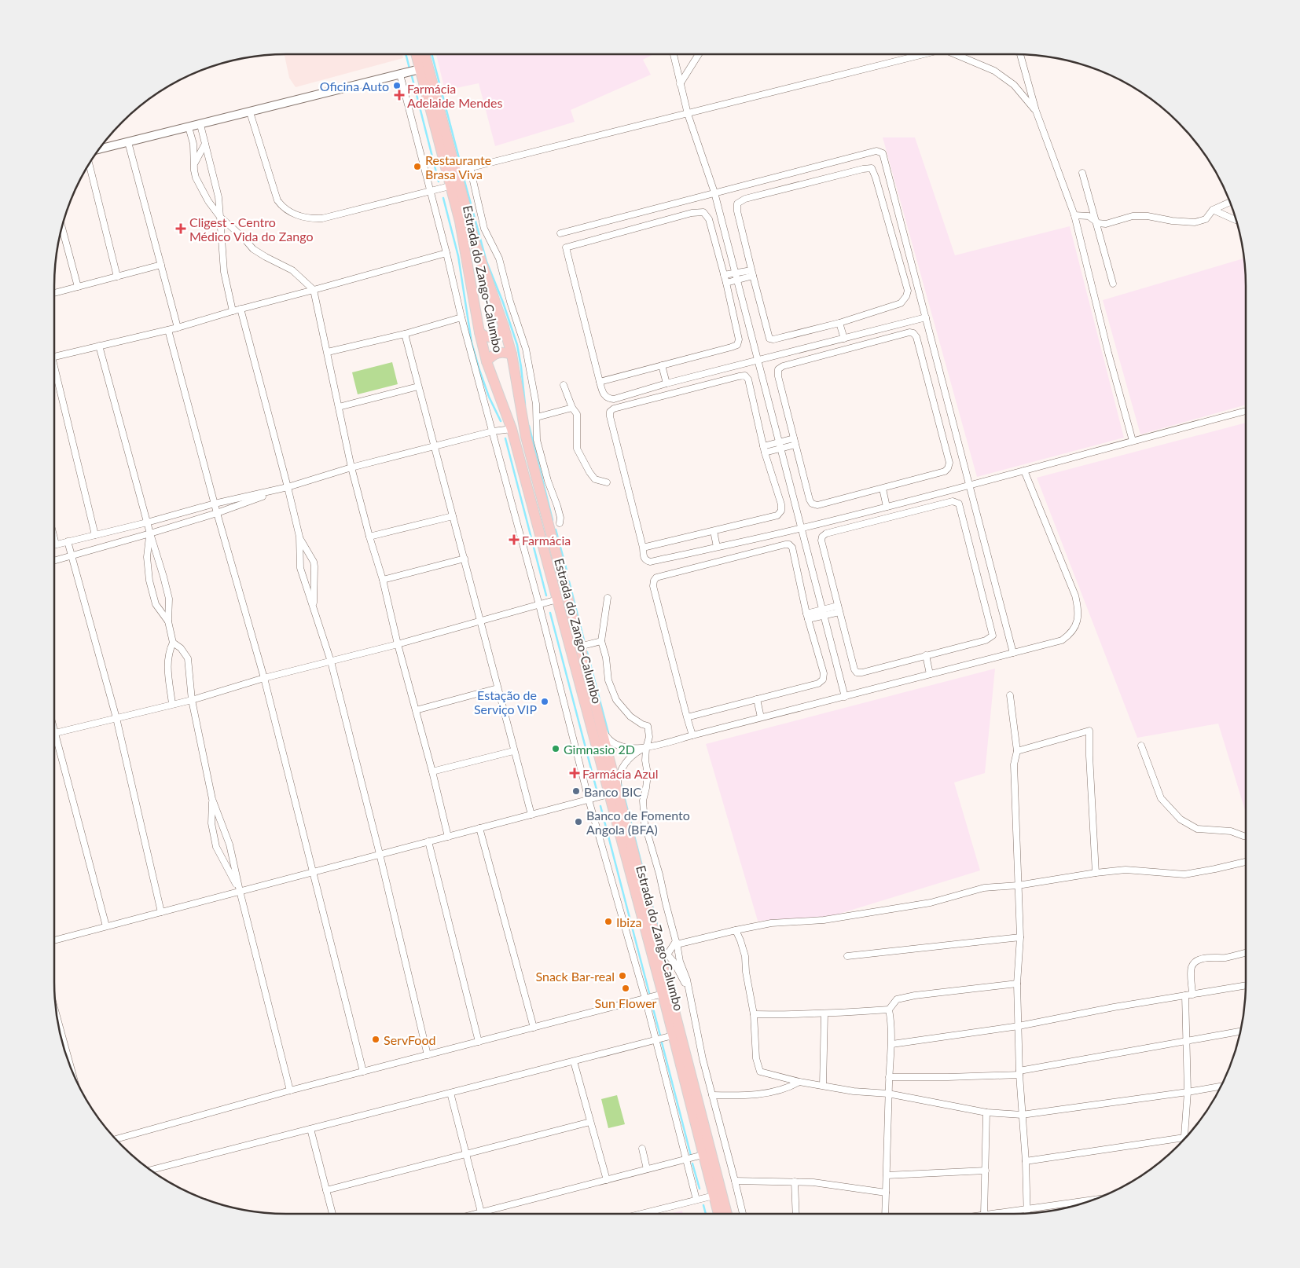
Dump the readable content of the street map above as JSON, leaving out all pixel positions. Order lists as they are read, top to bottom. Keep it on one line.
{"streets":{"main road":["Estrada do Zango-Calumbo"]},"places":{"other":["Oficina Auto","Restaurante Brasa Viva","Estação de Serviço VIP","Gimnasio 2D","Banco BIC","Banco de Fomento Angola (BFA)","Ibiza","Snack Bar-real","Sun Flower","ServFood"],"health":["Farmácia Adelaide Mendes","Cligest - Centro Médico Vida do Zango","Farmácia","Farmácia Azul"]}}
